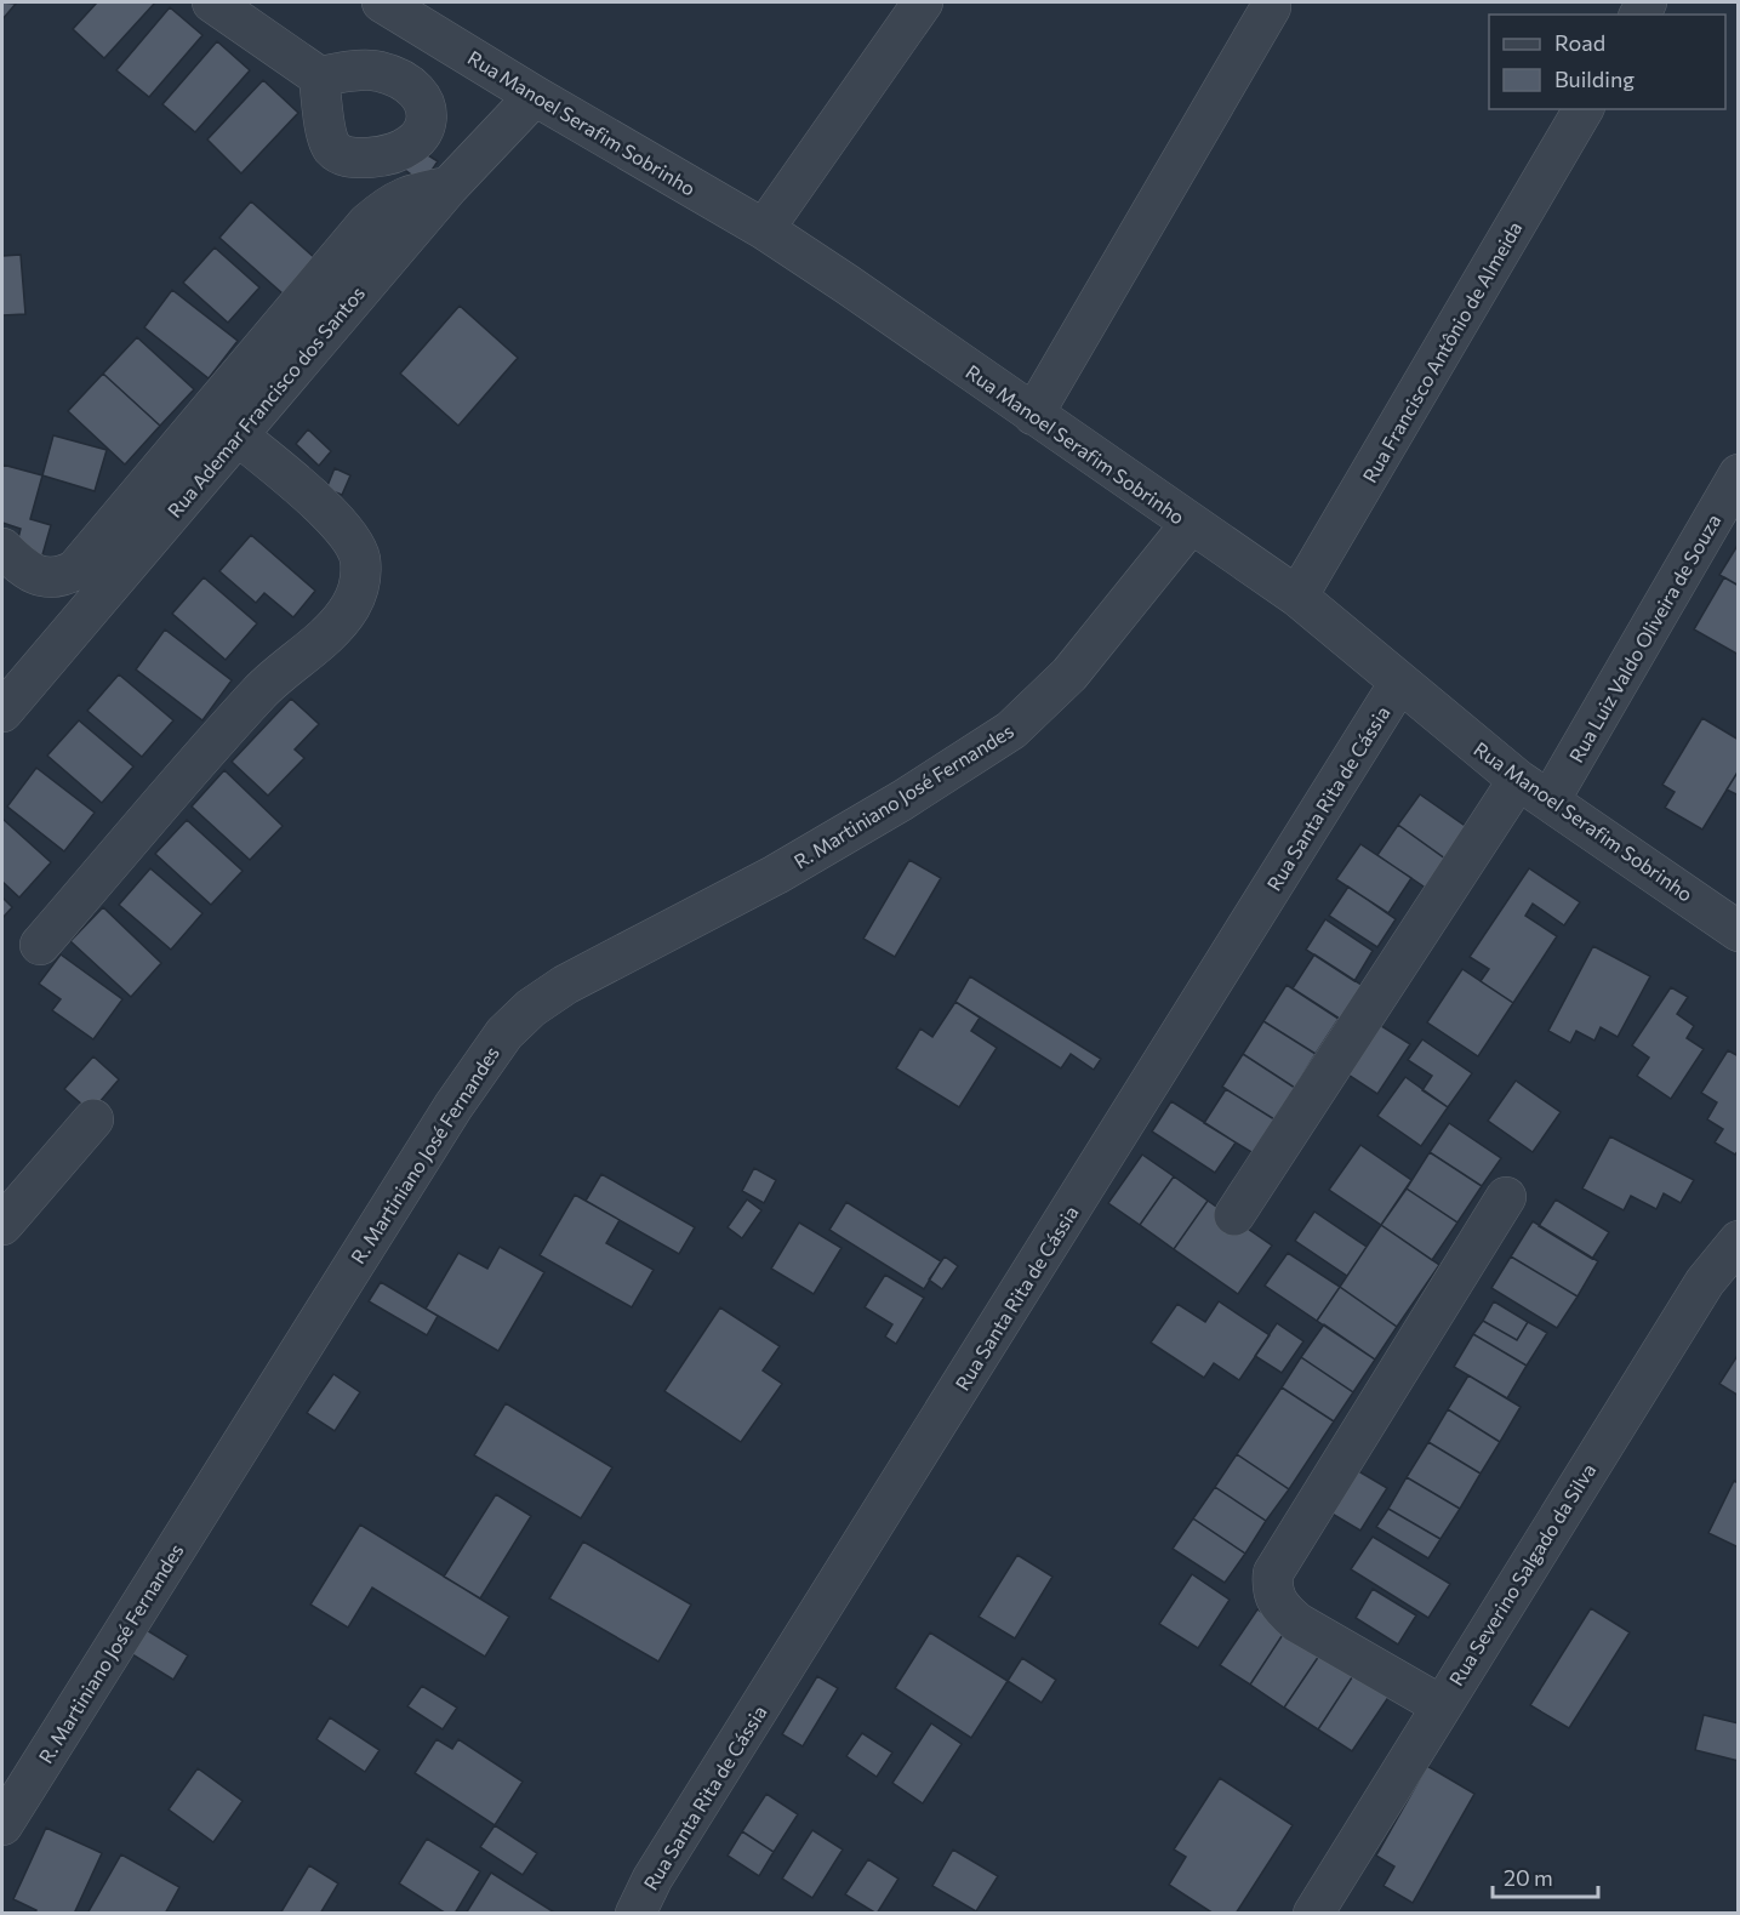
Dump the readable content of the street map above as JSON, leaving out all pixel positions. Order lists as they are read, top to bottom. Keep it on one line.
{"streets":{"street":["Rua Manoel Serafim Sobrinho","Rua Francisco Antônio de Almeida","Rua Ademar Francisco dos Santos","Rua Luiz Valdo Oliveira de Souza","R. Martiniano José Fernandes","Rua Santa Rita de Cássia","Rua Severino Salgado da Silva"]},"crossings":[["Rua Manoel Serafim Sobrinho","Rua Francisco Antônio de Almeida"],["Rua Manoel Serafim Sobrinho","Rua Ademar Francisco dos Santos"],["Rua Manoel Serafim Sobrinho","Rua Luiz Valdo Oliveira de Souza"],["Rua Manoel Serafim Sobrinho","R. Martiniano José Fernandes"],["Rua Manoel Serafim Sobrinho","Rua Santa Rita de Cássia"]],"legend":["Road","Building"],"scale_bar":"20 m"}
